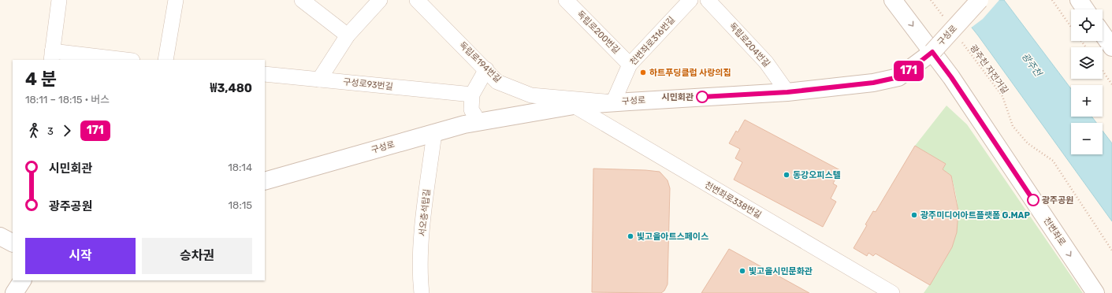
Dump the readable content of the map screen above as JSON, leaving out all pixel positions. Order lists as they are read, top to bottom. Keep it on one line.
{"streets":{"street":["독립로200번길","구성로","천변좌로316번길","독립로204번길","독립로194번길","구성로93번길","천변좌로338번길","서오층석탑길","천변좌로"],"path":["광주천 자전거길"]},"crossings":[["독립로200번길","천변좌로316번길"],["구성로","천변좌로316번길"],["구성로","독립로204번길"],["구성로","독립로194번길"],["구성로","천변좌로338번길"],["구성로","서오층석탑길"],["구성로","천변좌로"],["천변좌로316번길","독립로194번길"]],"one_way":["천변좌로"],"water":["광주천"],"places":["하트푸딩클럽 사랑의집","시민회관","동강오피스텔","광주공원","광주미디어아트플랫폼 G.MAP","빛고을아트스페이스","빛고을시민문화관"],"lines":["bus line 171"],"page":{"on_map":"171","map_buttons":["+","−"],"heading":["4 분","18:11 – 18:15 · 버스","₩3,480"],"legs":["3","171"],"list":[{"name":"시민회관","value":"18:14"},{"name":"광주공원","value":"18:15"}],"buttons":["시작","승차권"]}}
